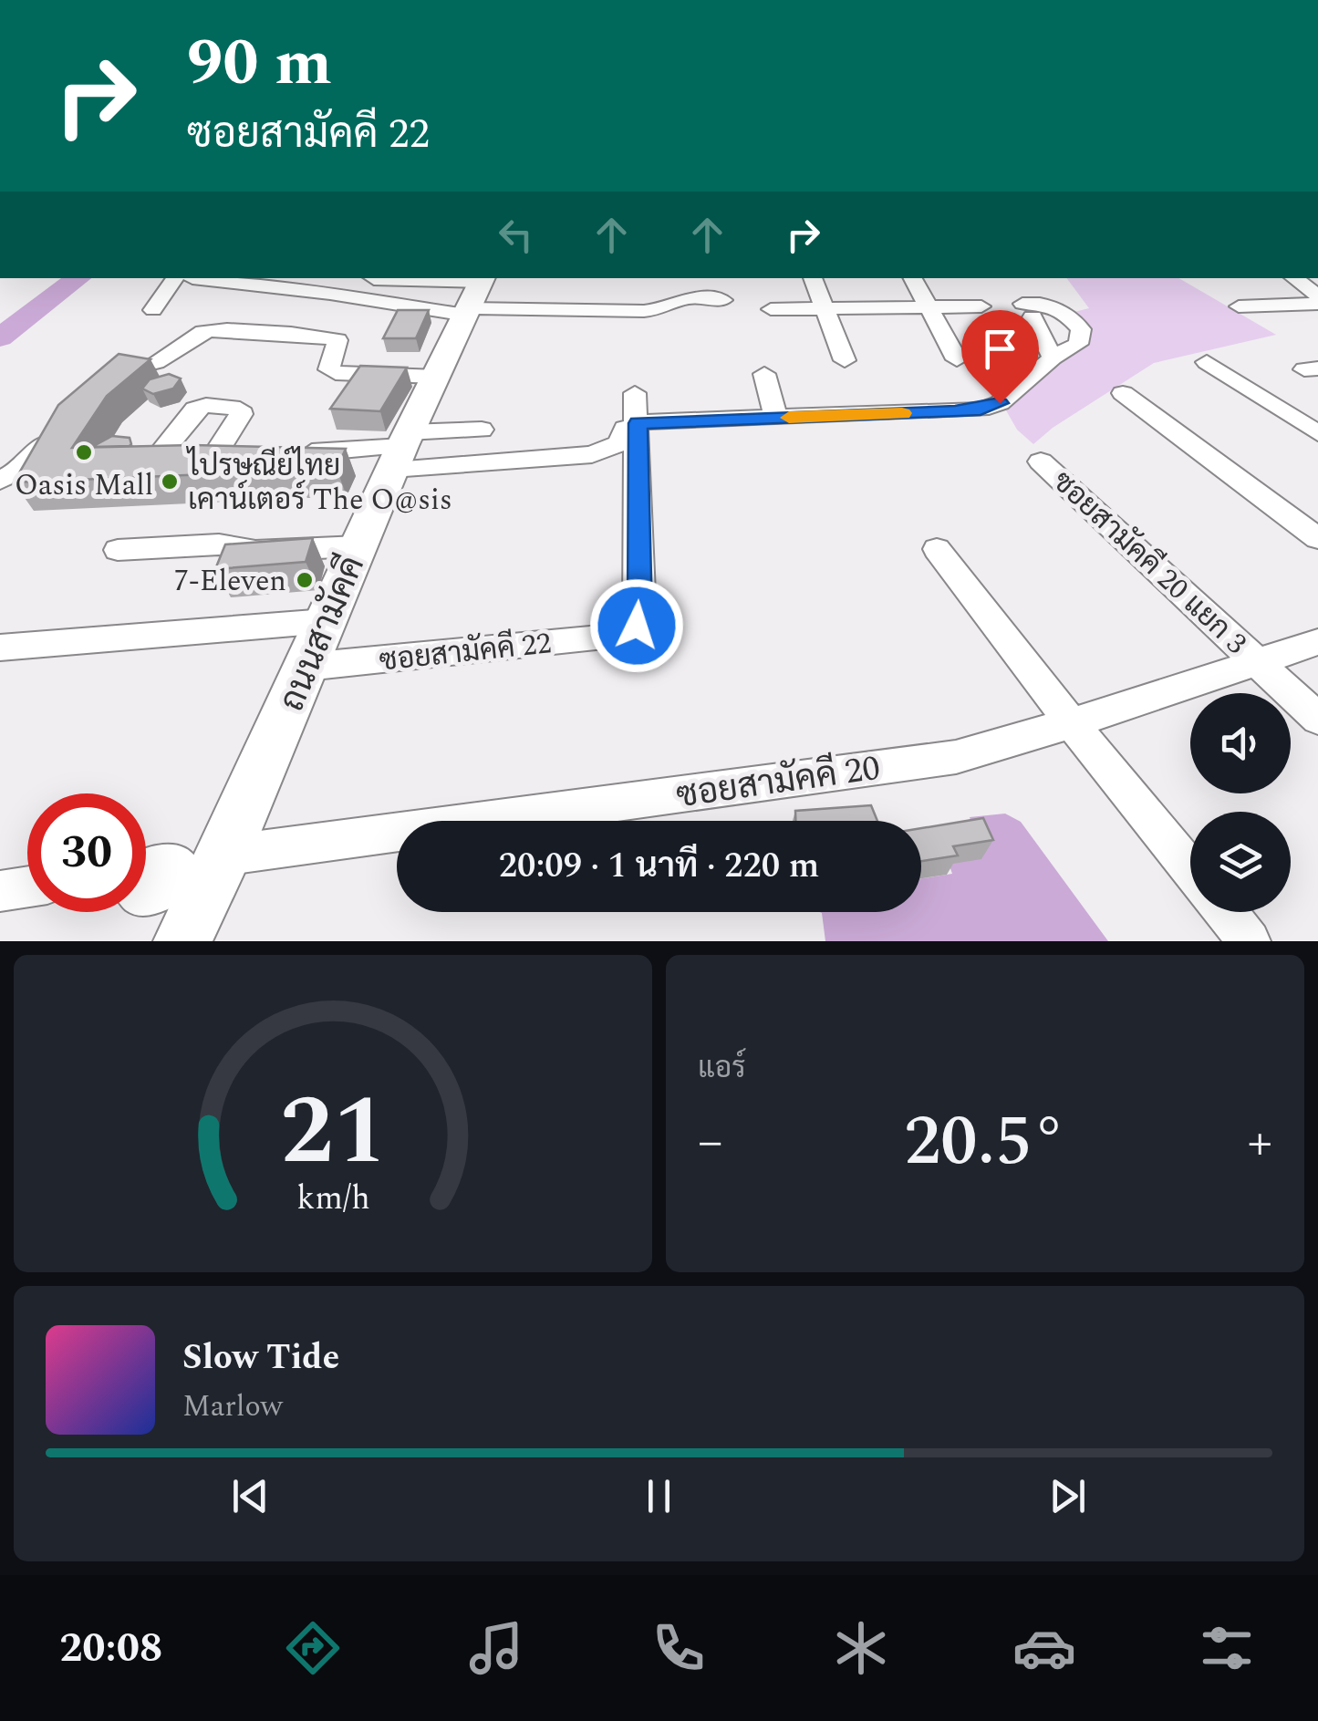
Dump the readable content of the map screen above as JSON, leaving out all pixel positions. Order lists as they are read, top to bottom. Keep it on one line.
{"streets":{"main road":["ถนนสามัคคี"],"street":["ซอยสามัคคี 20 แยก 3","ซอยสามัคคี 22","ซอยสามัคคี 20"]},"crossings":[["ซอยสามัคคี 20 แยก 3","ซอยสามัคคี 20"],["ถนนสามัคคี","ซอยสามัคคี 22"],["ถนนสามัคคี","ซอยสามัคคี 20"]],"places":["Oasis Mall","ไปรษณีย์ไทย เคาน์เตอร์ The O@sis","7-Eleven"],"page":{"turn":["90 m","ซอยสามัคคี 22"],"limit":"30","trip":"20:09 · 1 นาที · 220 m","tile":"แอร์","heat":["−","20.5°","+"],"song":["Slow Tide","Marlow"],"tabs":"20:08","gauge":["21","km/h"]}}
